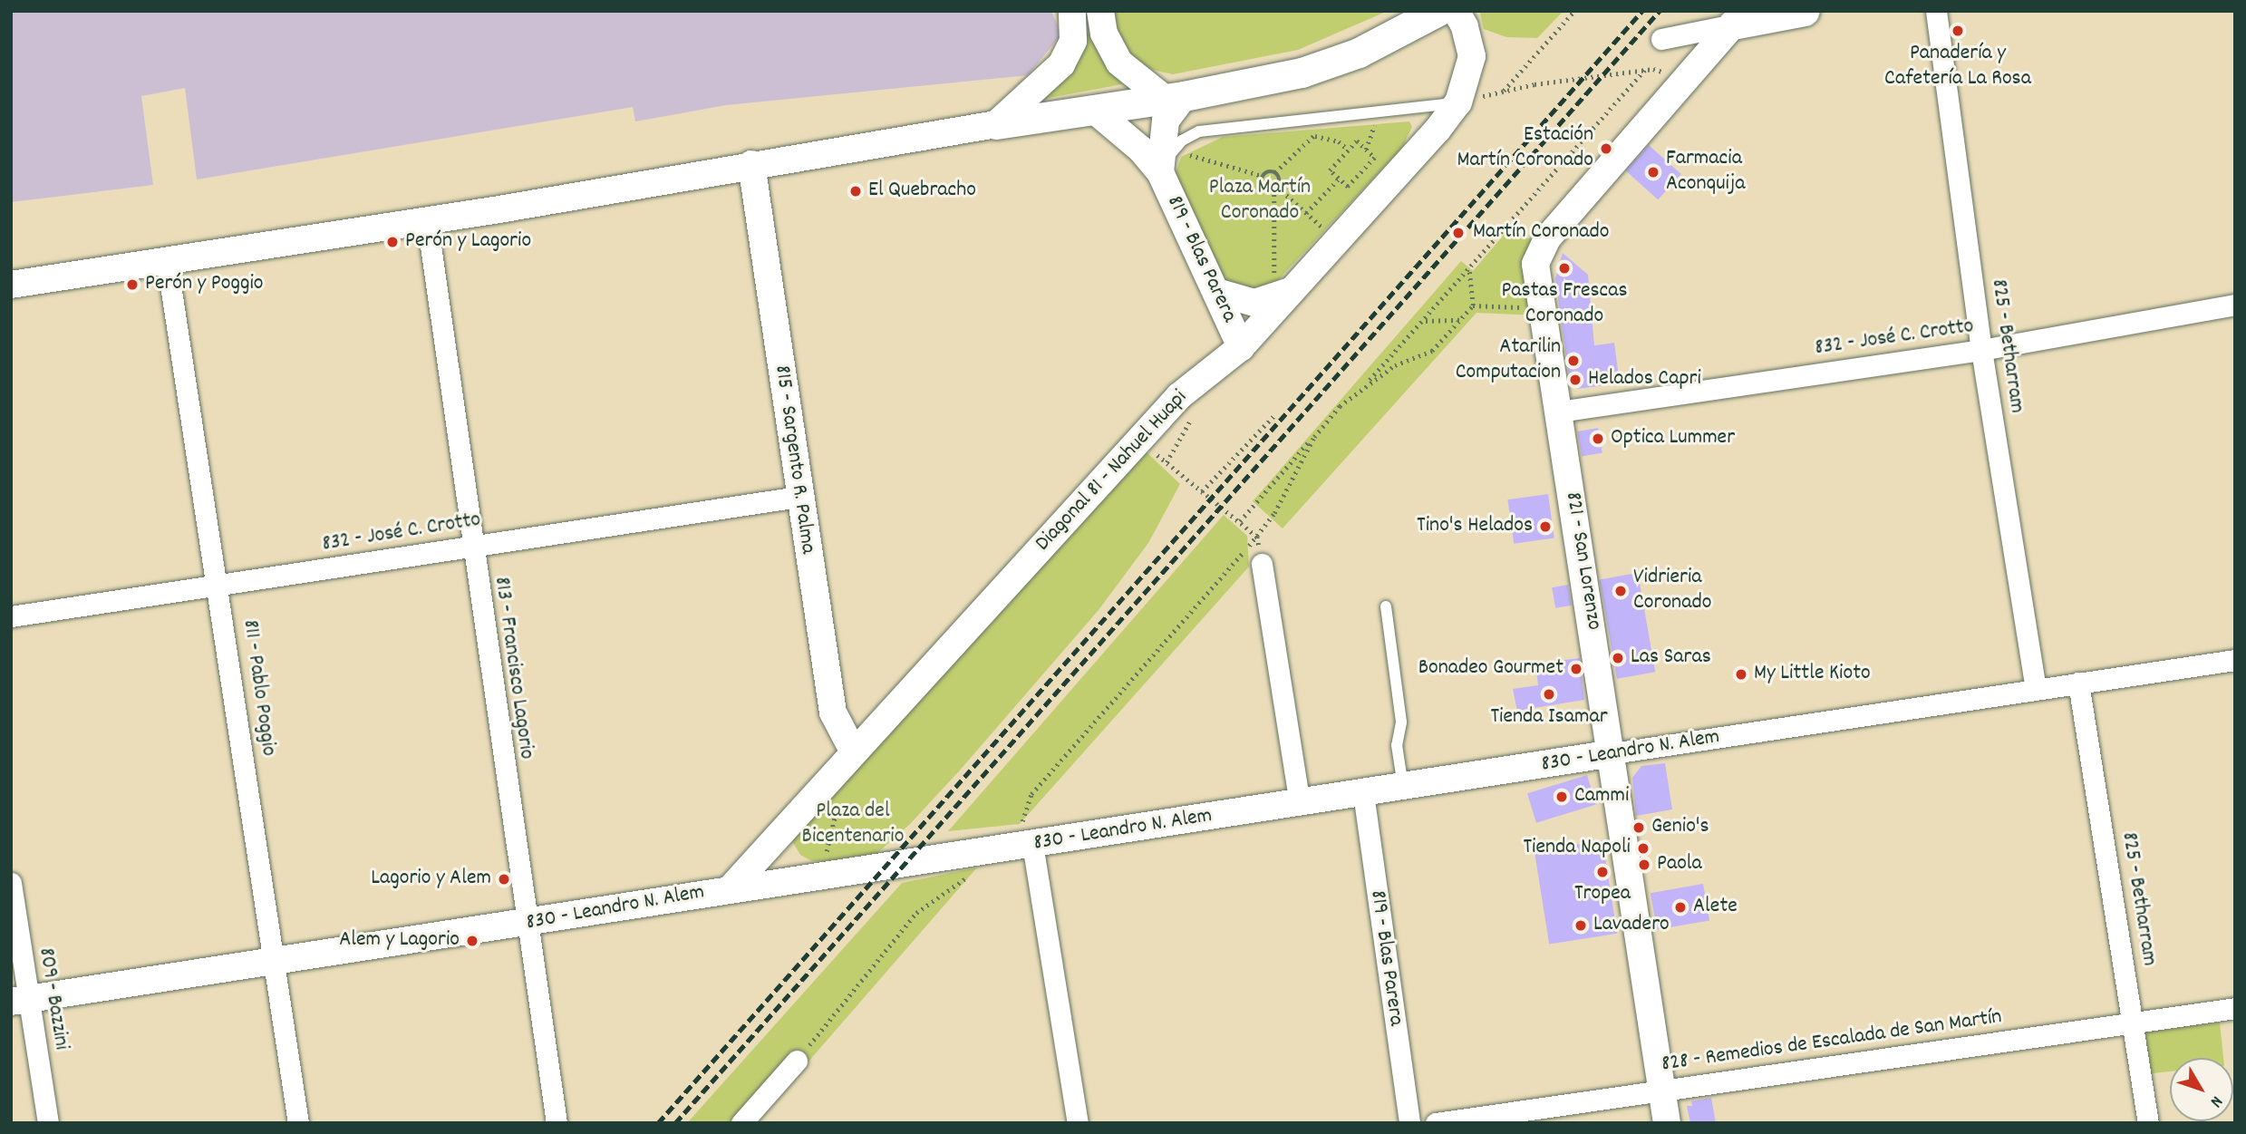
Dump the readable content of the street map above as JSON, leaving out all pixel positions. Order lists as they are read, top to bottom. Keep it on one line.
{"streets":{"street":["819 - Blas Parera","832 - José C. Crotto","825 - Betharram","815 - Sargento R. Palma","Diagonal 81 - Nahuel Huapi","821 - San Lorenzo","813 - Francisco Lagorio","811 - Pablo Poggio","830 - Leandro N. Alem","809 - Bazzini","828 - Remedios de Escalada de San Martín"]},"crossings":[["819 - Blas Parera","Diagonal 81 - Nahuel Huapi"],["819 - Blas Parera","830 - Leandro N. Alem"],["832 - José C. Crotto","825 - Betharram"],["832 - José C. Crotto","815 - Sargento R. Palma"],["832 - José C. Crotto","821 - San Lorenzo"],["832 - José C. Crotto","813 - Francisco Lagorio"],["832 - José C. Crotto","811 - Pablo Poggio"],["825 - Betharram","830 - Leandro N. Alem"],["825 - Betharram","828 - Remedios de Escalada de San Martín"],["815 - Sargento R. Palma","Diagonal 81 - Nahuel Huapi"],["Diagonal 81 - Nahuel Huapi","830 - Leandro N. Alem"],["821 - San Lorenzo","830 - Leandro N. Alem"],["821 - San Lorenzo","828 - Remedios de Escalada de San Martín"],["813 - Francisco Lagorio","830 - Leandro N. Alem"],["811 - Pablo Poggio","830 - Leandro N. Alem"],["830 - Leandro N. Alem","809 - Bazzini"]],"parks":["Plaza Martín Coronado","Plaza del Bicentenario"],"places":["Panadería y Cafetería La Rosa","Estación Martín Coronado","Farmacia Aconquija","El Quebracho","Martín Coronado","Perón y Lagorio","Pastas Frescas Coronado","Perón y Poggio","Atarilin Computacion","Helados Capri","Optica Lummer","Tino's Helados","Vidrieria Coronado","Las Saras","Bonadeo Gourmet","My Little Kioto","Tienda Isamar","Cammi","Genio's","Tienda Napoli","Paola","Tropea","Lagorio y Alem","Alete","Lavadero","Alem y Lagorio"],"north":"bottom right"}
